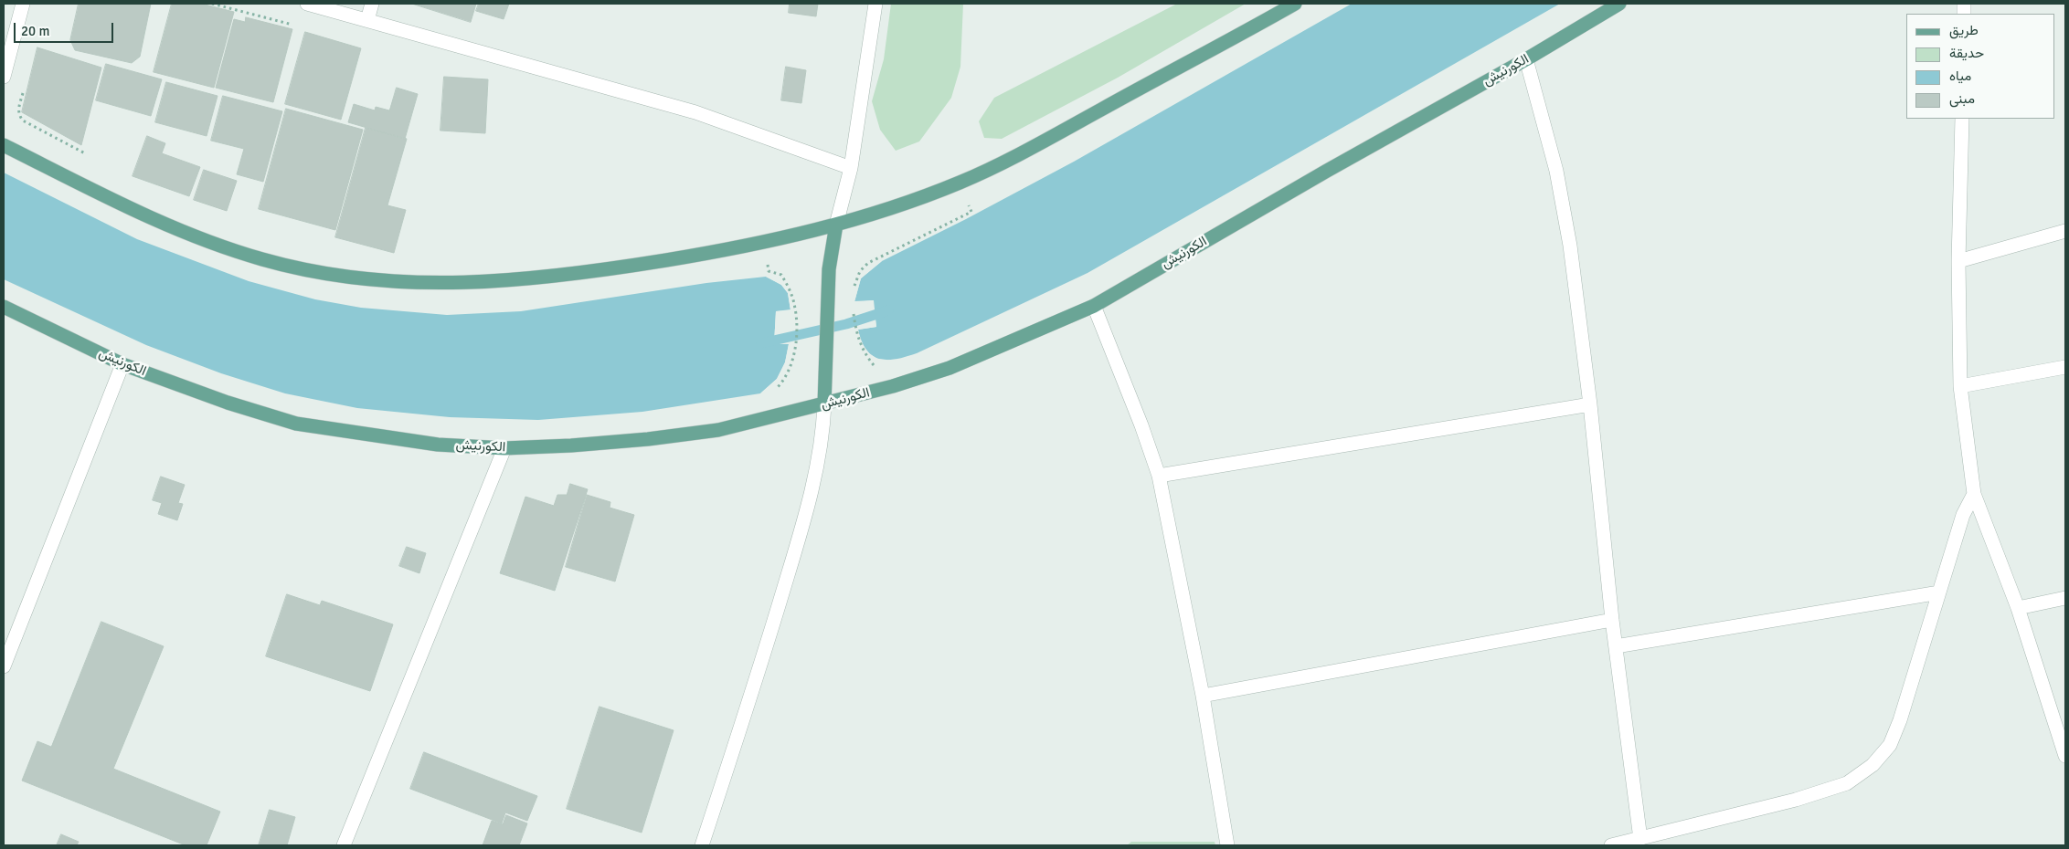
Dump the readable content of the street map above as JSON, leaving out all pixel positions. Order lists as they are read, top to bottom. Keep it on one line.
{"streets":{"main road":["الكورنيش"]},"legend":["طريق","حديقة","مياه","مبنى"],"scale_bar":"20 m"}
